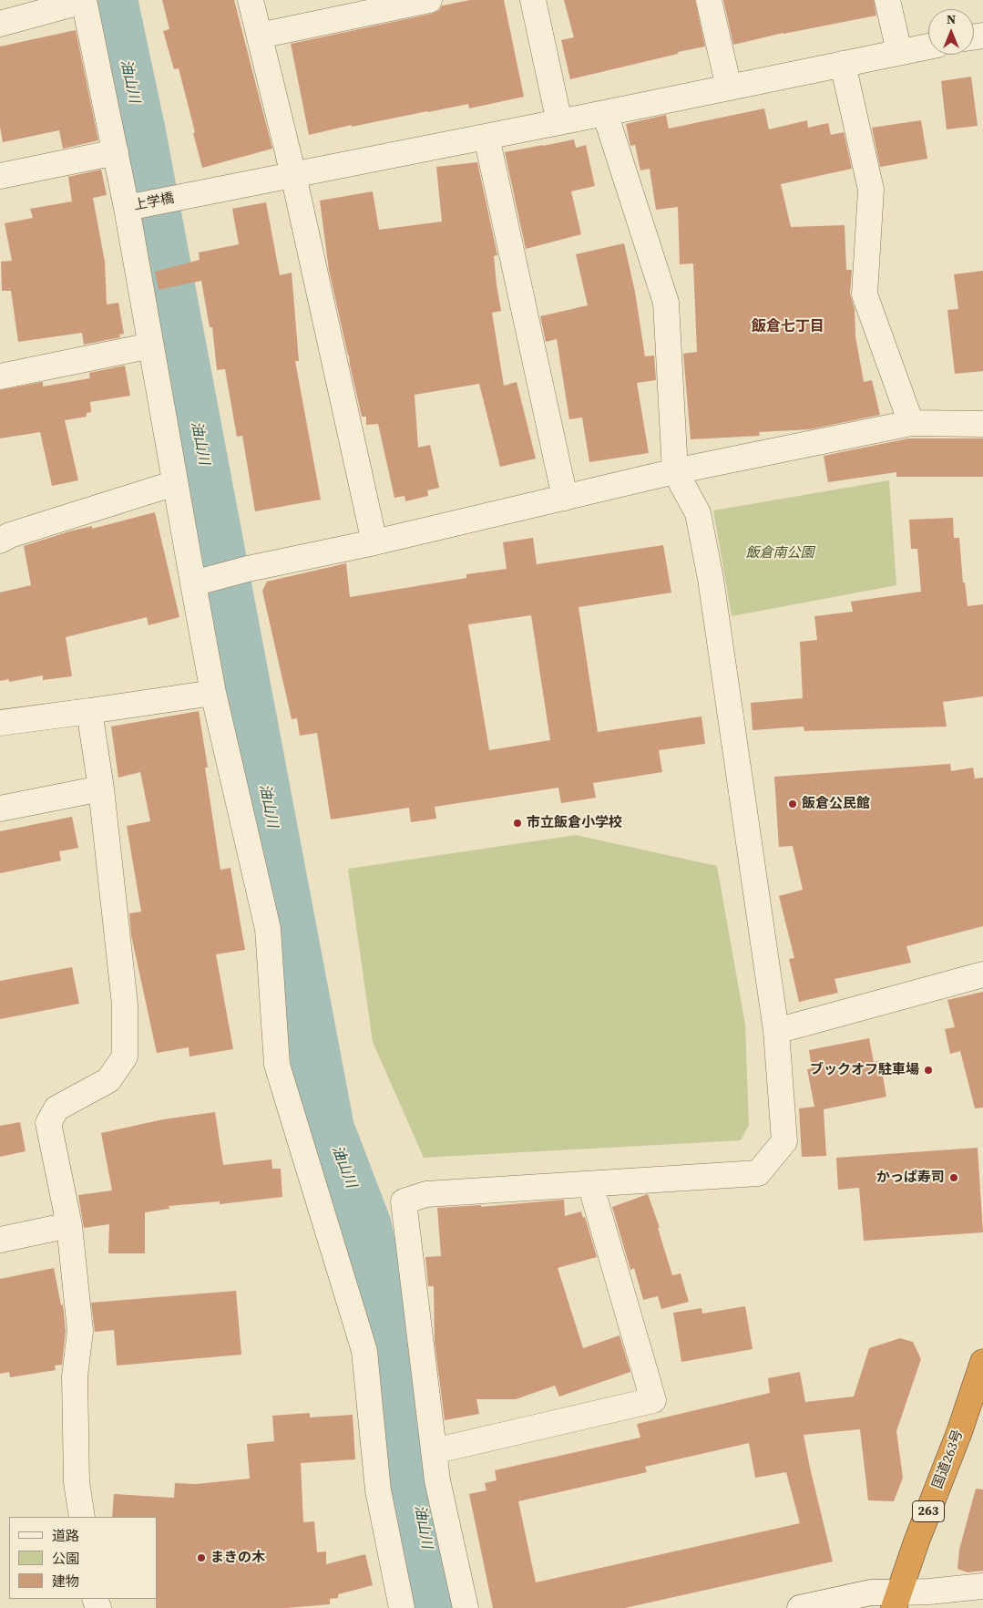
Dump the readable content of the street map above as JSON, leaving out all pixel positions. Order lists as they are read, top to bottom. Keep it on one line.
{"streets":{"highway":["国道263号","263"],"street":["上学橋"]},"districts":["飯倉七丁目"],"water":["油山川"],"parks":["飯倉南公園"],"places":["飯倉公民館","市立飯倉小学校","ブックオフ駐車場","かっぱ寿司","まきの木"],"legend":["道路","公園","建物"],"north":"top"}
